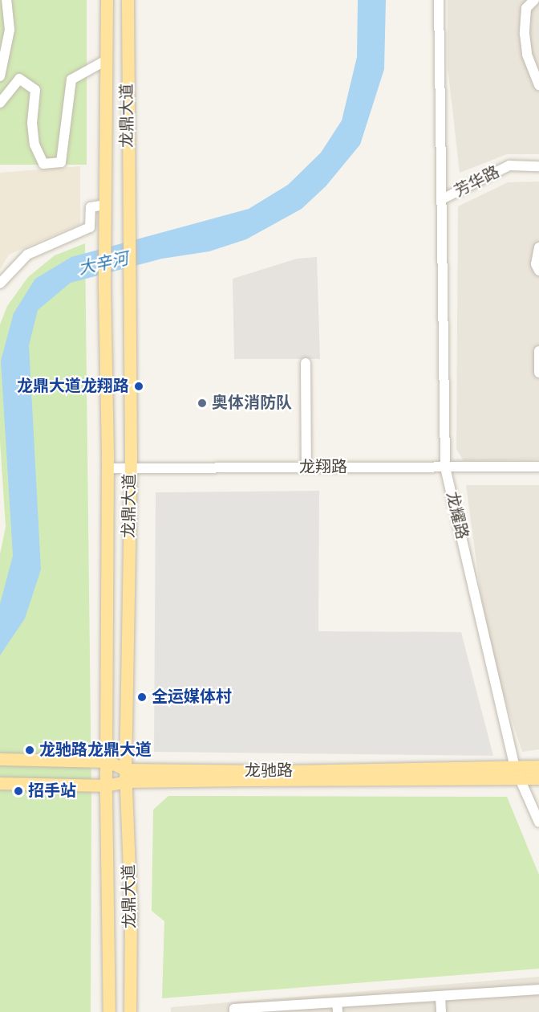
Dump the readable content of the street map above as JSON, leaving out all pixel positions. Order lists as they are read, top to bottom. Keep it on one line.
{"streets":{"main road":["龙鼎大道","龙驰路"],"street":["芳华路","龙翔路","龙耀路"]},"crossings":[["龙鼎大道","龙翔路"],["龙鼎大道","龙驰路"],["芳华路","龙耀路"],["龙翔路","龙耀路"],["龙耀路","龙驰路"]],"water":["大辛河"],"places":["龙鼎大道龙翔路","奥体消防队","全运媒体村","龙驰路龙鼎大道","招手站"]}
